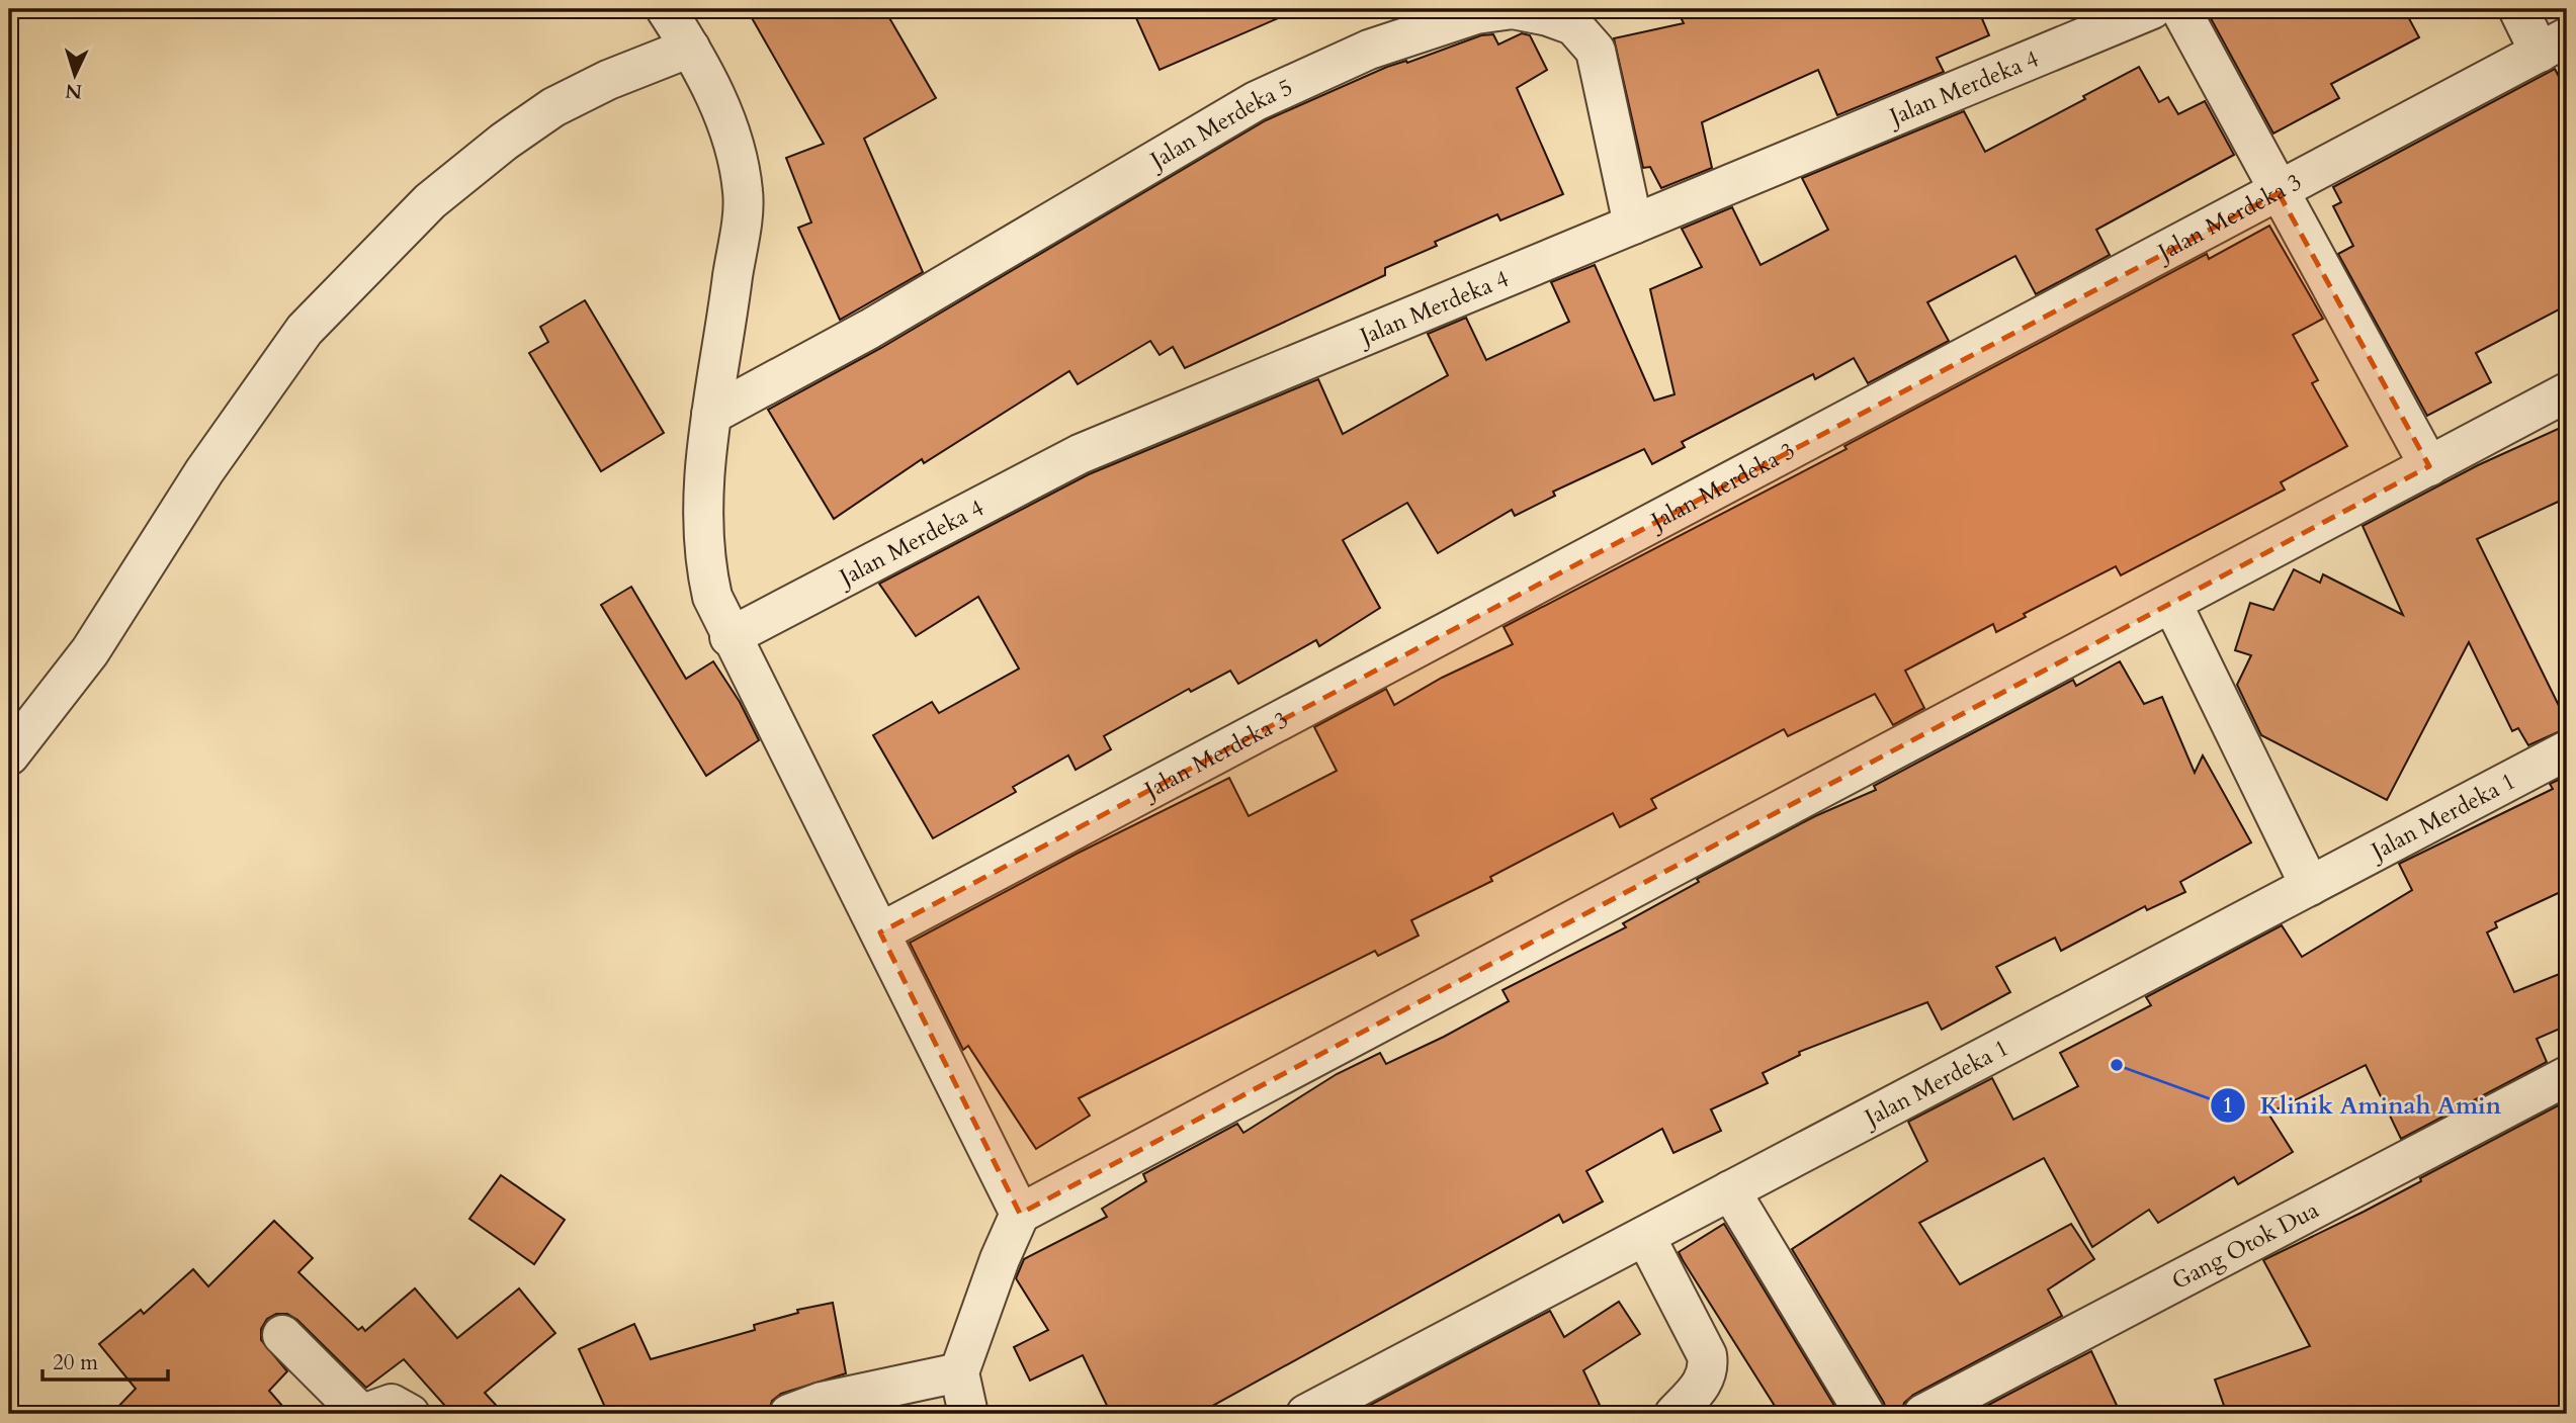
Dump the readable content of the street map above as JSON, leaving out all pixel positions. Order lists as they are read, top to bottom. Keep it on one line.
{"streets":{"street":["Jalan Merdeka 4","Jalan Merdeka 5","Jalan Merdeka 3","Jalan Merdeka 1","Gang Otok Dua"]},"crossings":[["Jalan Merdeka 4","Jalan Merdeka 5"]],"places":["Klinik Aminah Amin"],"scale_bar":"20 m","north":"bottom"}
